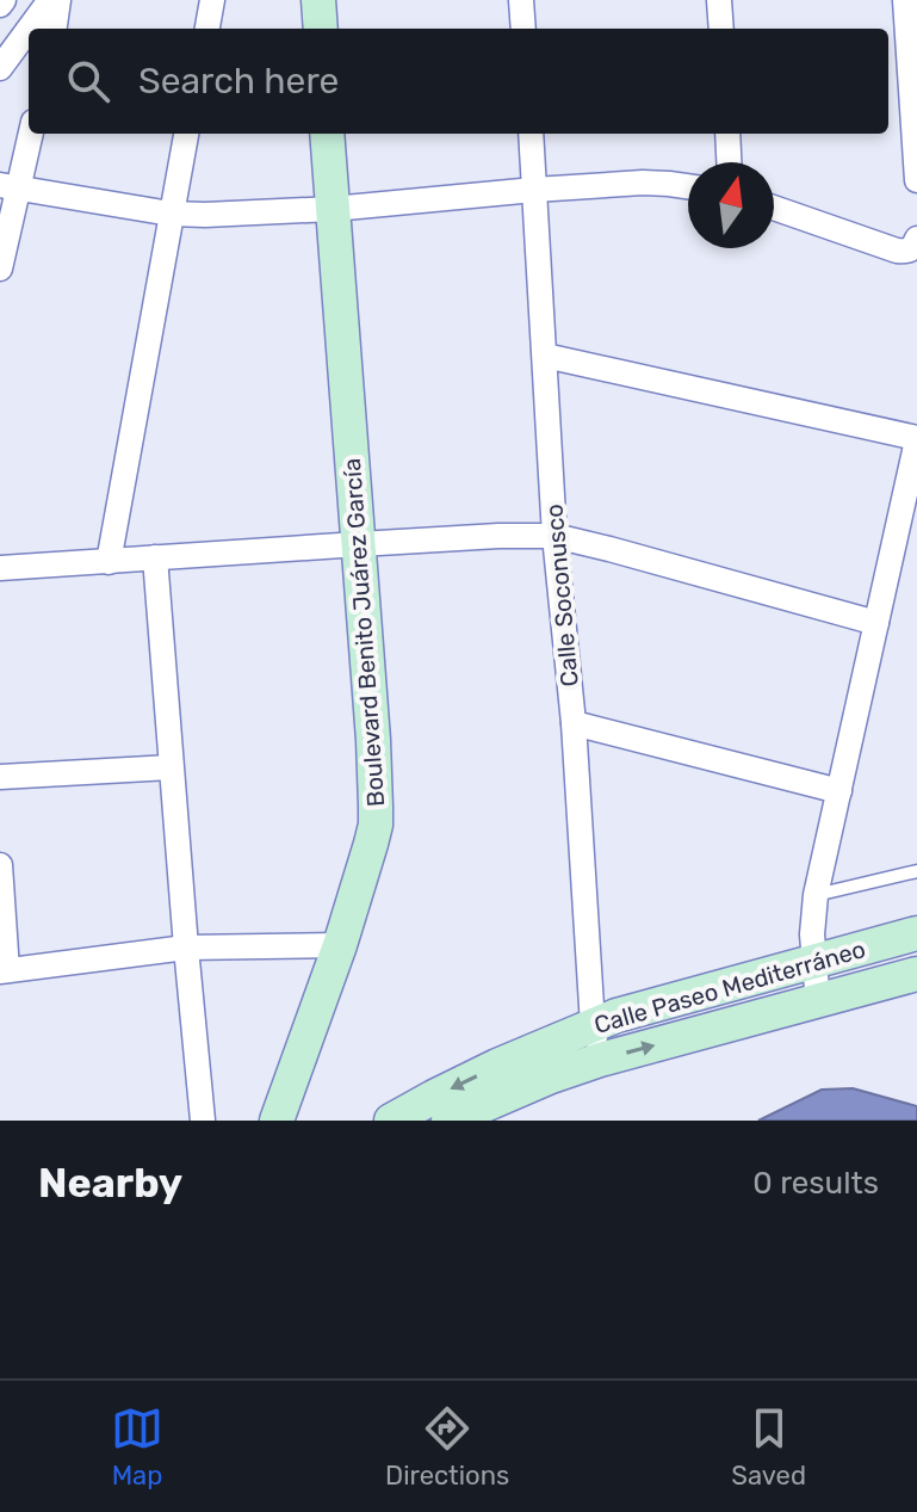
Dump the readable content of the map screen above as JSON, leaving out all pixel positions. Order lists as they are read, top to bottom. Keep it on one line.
{"streets":{"street":["Calle Soconusco","Boulevard Benito Juárez García","Calle Paseo Mediterráneo"]},"crossings":[["Calle Soconusco","Calle Paseo Mediterráneo"]],"north":"top","page":{"search":"Search here","heading":["Nearby","0 results"],"nav":["Map","Directions","Saved"]}}
